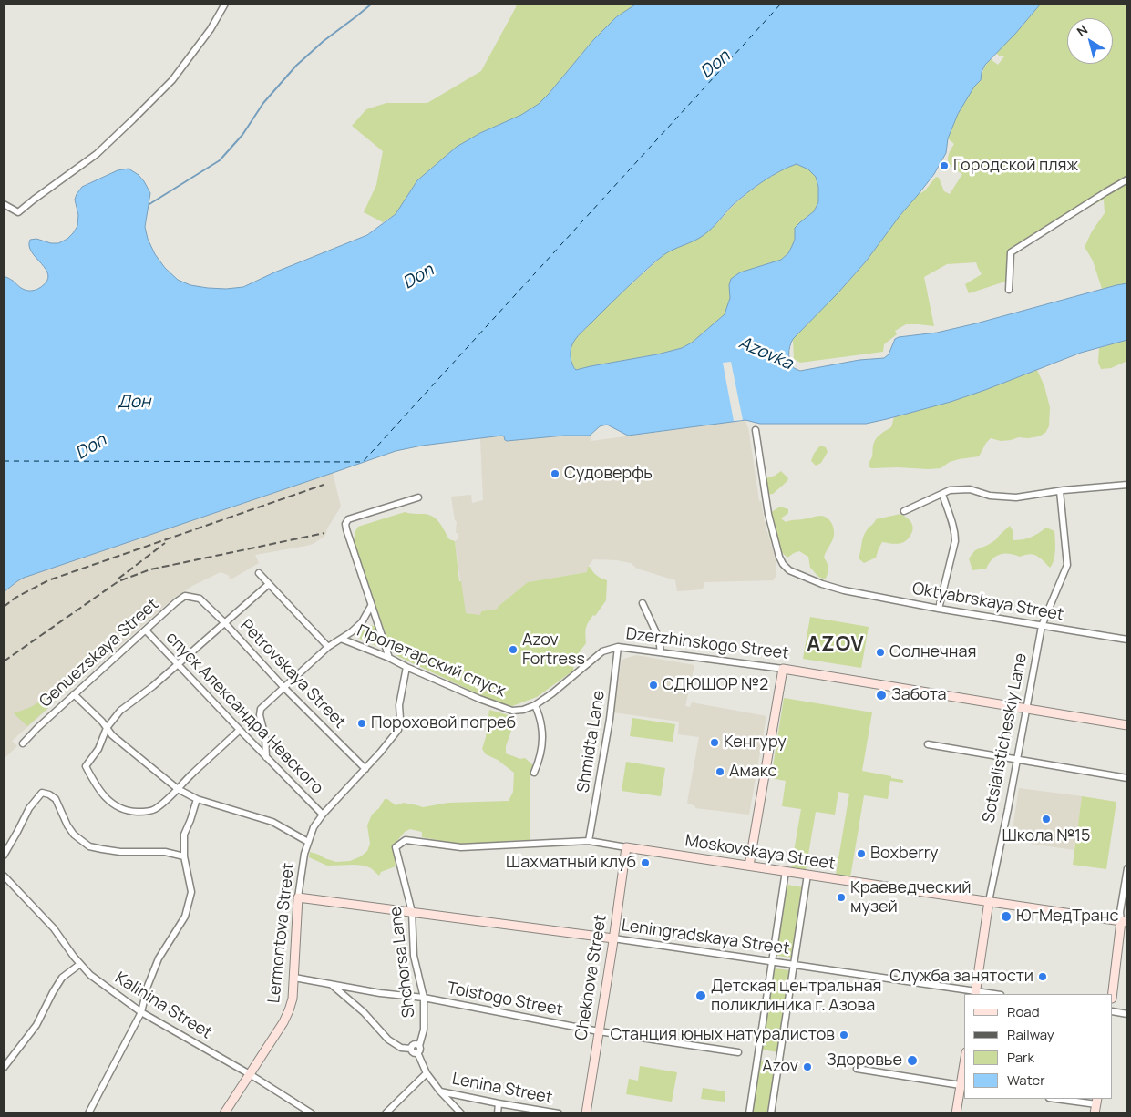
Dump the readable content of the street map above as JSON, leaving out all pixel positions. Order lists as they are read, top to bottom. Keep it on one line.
{"streets":{"street":["Oktyabrskaya Street","Dzerzhinskogo Street","Genuezskaya Street","Пролетарский спуск","Petrovskaya Street","спуск Александра Невского","Sotsialisticheskiy Lane","Shmidta Lane","Moskovskaya Street","Lermontova Street","Leningradskaya Street","Shchorsa Lane","Chekhova Street","Tolstogo Street","Kalinina Street","Lenina Street"]},"crossings":[["Oktyabrskaya Street","Sotsialisticheskiy Lane"],["Dzerzhinskogo Street","Пролетарский спуск"],["Dzerzhinskogo Street","Sotsialisticheskiy Lane"],["Dzerzhinskogo Street","Shmidta Lane"],["Genuezskaya Street","Petrovskaya Street"],["Genuezskaya Street","спуск Александра Невского"],["Пролетарский спуск","Petrovskaya Street"],["Пролетарский спуск","спуск Александра Невского"],["Пролетарский спуск","Lermontova Street"],["Petrovskaya Street","Lermontova Street"],["спуск Александра Невского","Lermontova Street"],["Sotsialisticheskiy Lane","Moskovskaya Street"],["Sotsialisticheskiy Lane","Leningradskaya Street"],["Shmidta Lane","Moskovskaya Street"],["Moskovskaya Street","Shchorsa Lane"],["Moskovskaya Street","Chekhova Street"],["Lermontova Street","Leningradskaya Street"],["Lermontova Street","Tolstogo Street"],["Lermontova Street","Kalinina Street"],["Leningradskaya Street","Shchorsa Lane"],["Leningradskaya Street","Chekhova Street"],["Shchorsa Lane","Tolstogo Street"],["Chekhova Street","Tolstogo Street"]],"districts":["AZOV"],"water":["Don","Azovka","Дон"],"places":["Городской пляж","Судоверфь","Azov Fortress","Солнечная","СДЮШОР №2","Забота","Пороховой погреб","Кенгуру","Амакс","Школа №15","Boxberry","Шахматный клуб","Краеведческий музей","ЮгМедТранс","Служба занятости","Детская центральная поликлиника г. Азова","Станция юных натуралистов","Здоровье","Azov"],"legend":["Road","Railway","Park","Water"],"north":"top left"}
